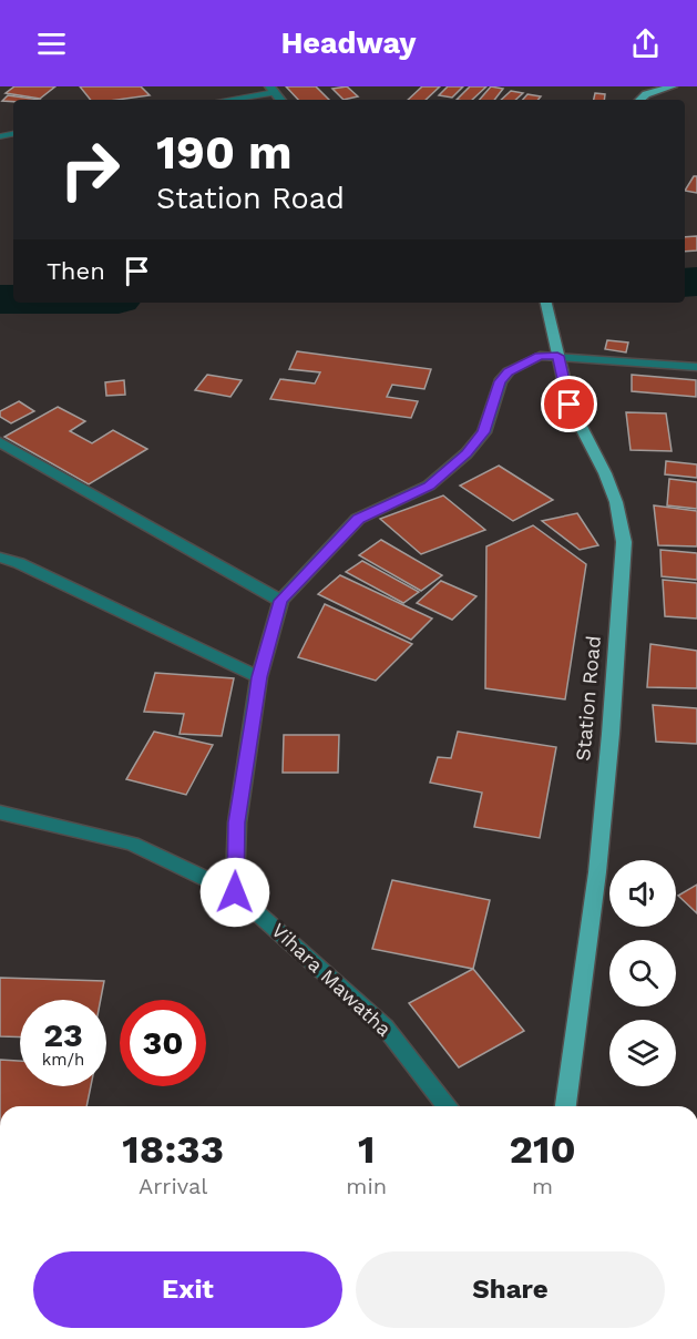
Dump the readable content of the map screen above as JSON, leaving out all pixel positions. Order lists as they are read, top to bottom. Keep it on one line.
{"streets":{"main road":["Station Road"],"street":["Vihara Mawatha"]},"page":{"header":"Headway","turn":["190 m","Station Road"],"then":"Then","speed":"23 km/h","limit":"30","eta":["18:33","Arrival","1","min","210","m"],"buttons":["Exit","Share"]}}
